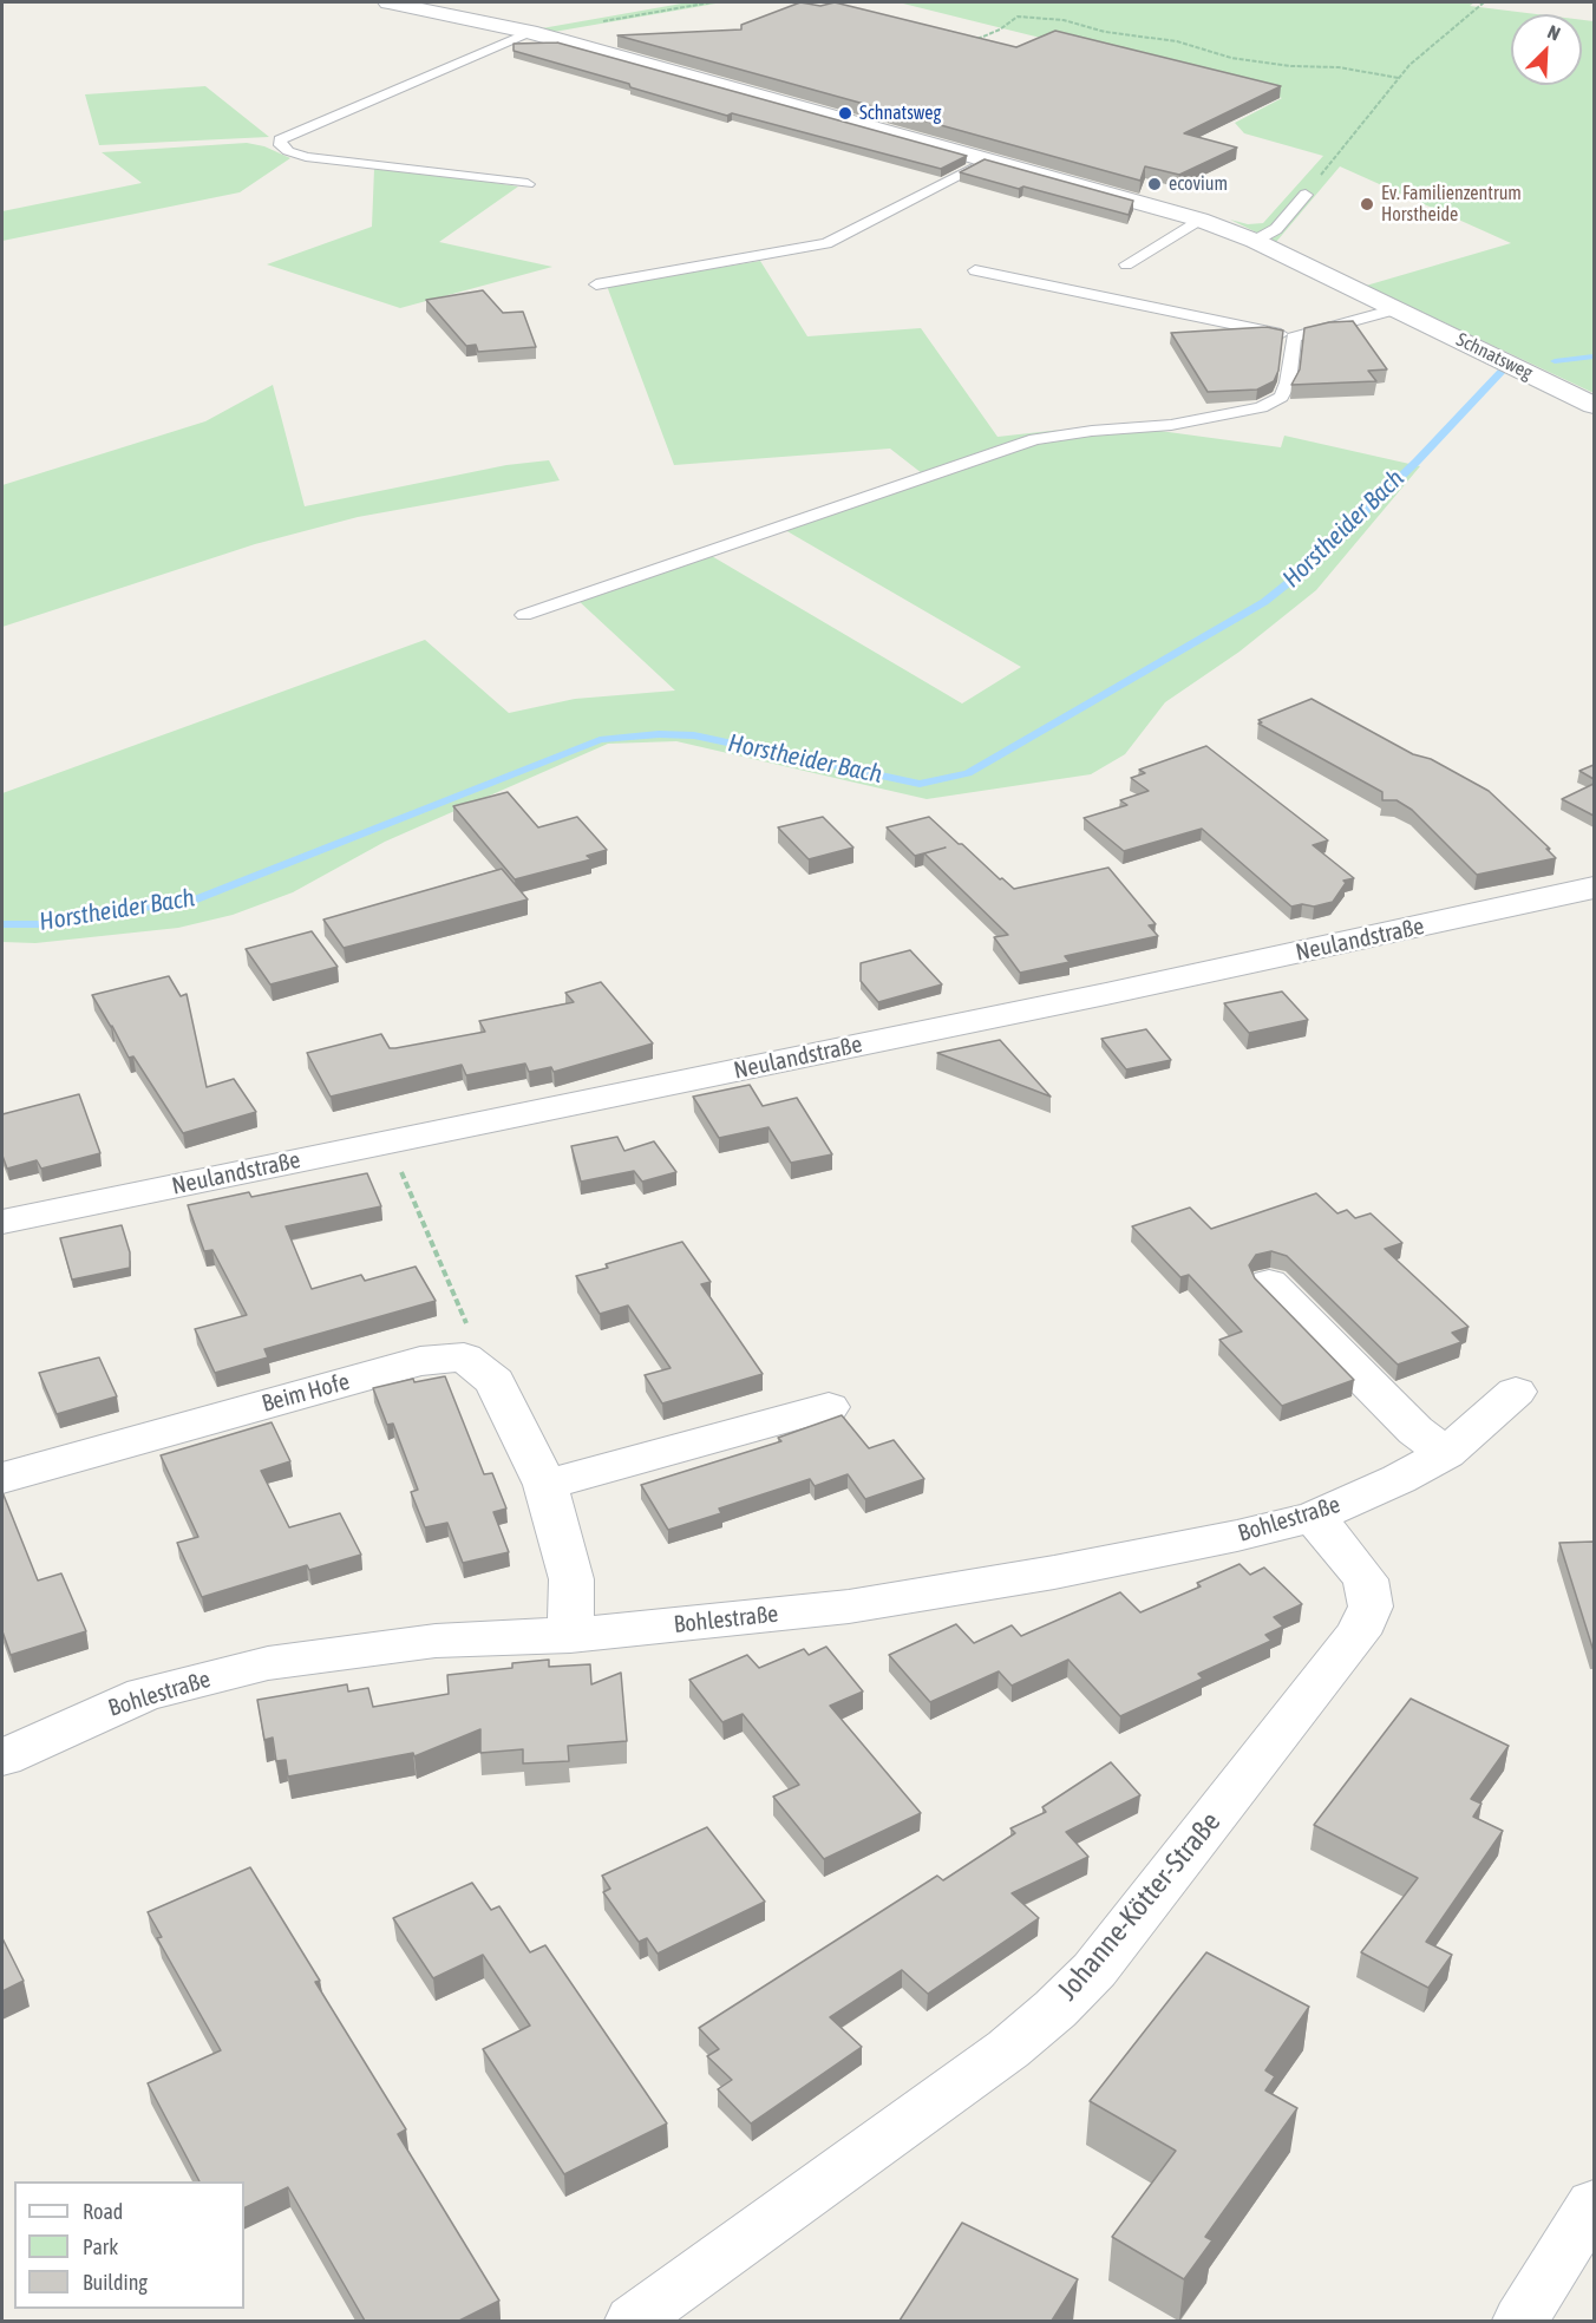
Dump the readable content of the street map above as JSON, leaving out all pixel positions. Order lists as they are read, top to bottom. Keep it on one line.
{"streets":{"street":["Schnatsweg","Neulandstraße","Beim Hofe","Bohlestraße","Johanne-Kötter-Straße"]},"crossings":[["Bohlestraße","Johanne-Kötter-Straße"]],"water":["Horstheider Bach"],"places":["Schnatsweg","ecovium","Ev. Familienzentrum Horstheide"],"legend":["Road","Park","Building"],"north":"top right"}
